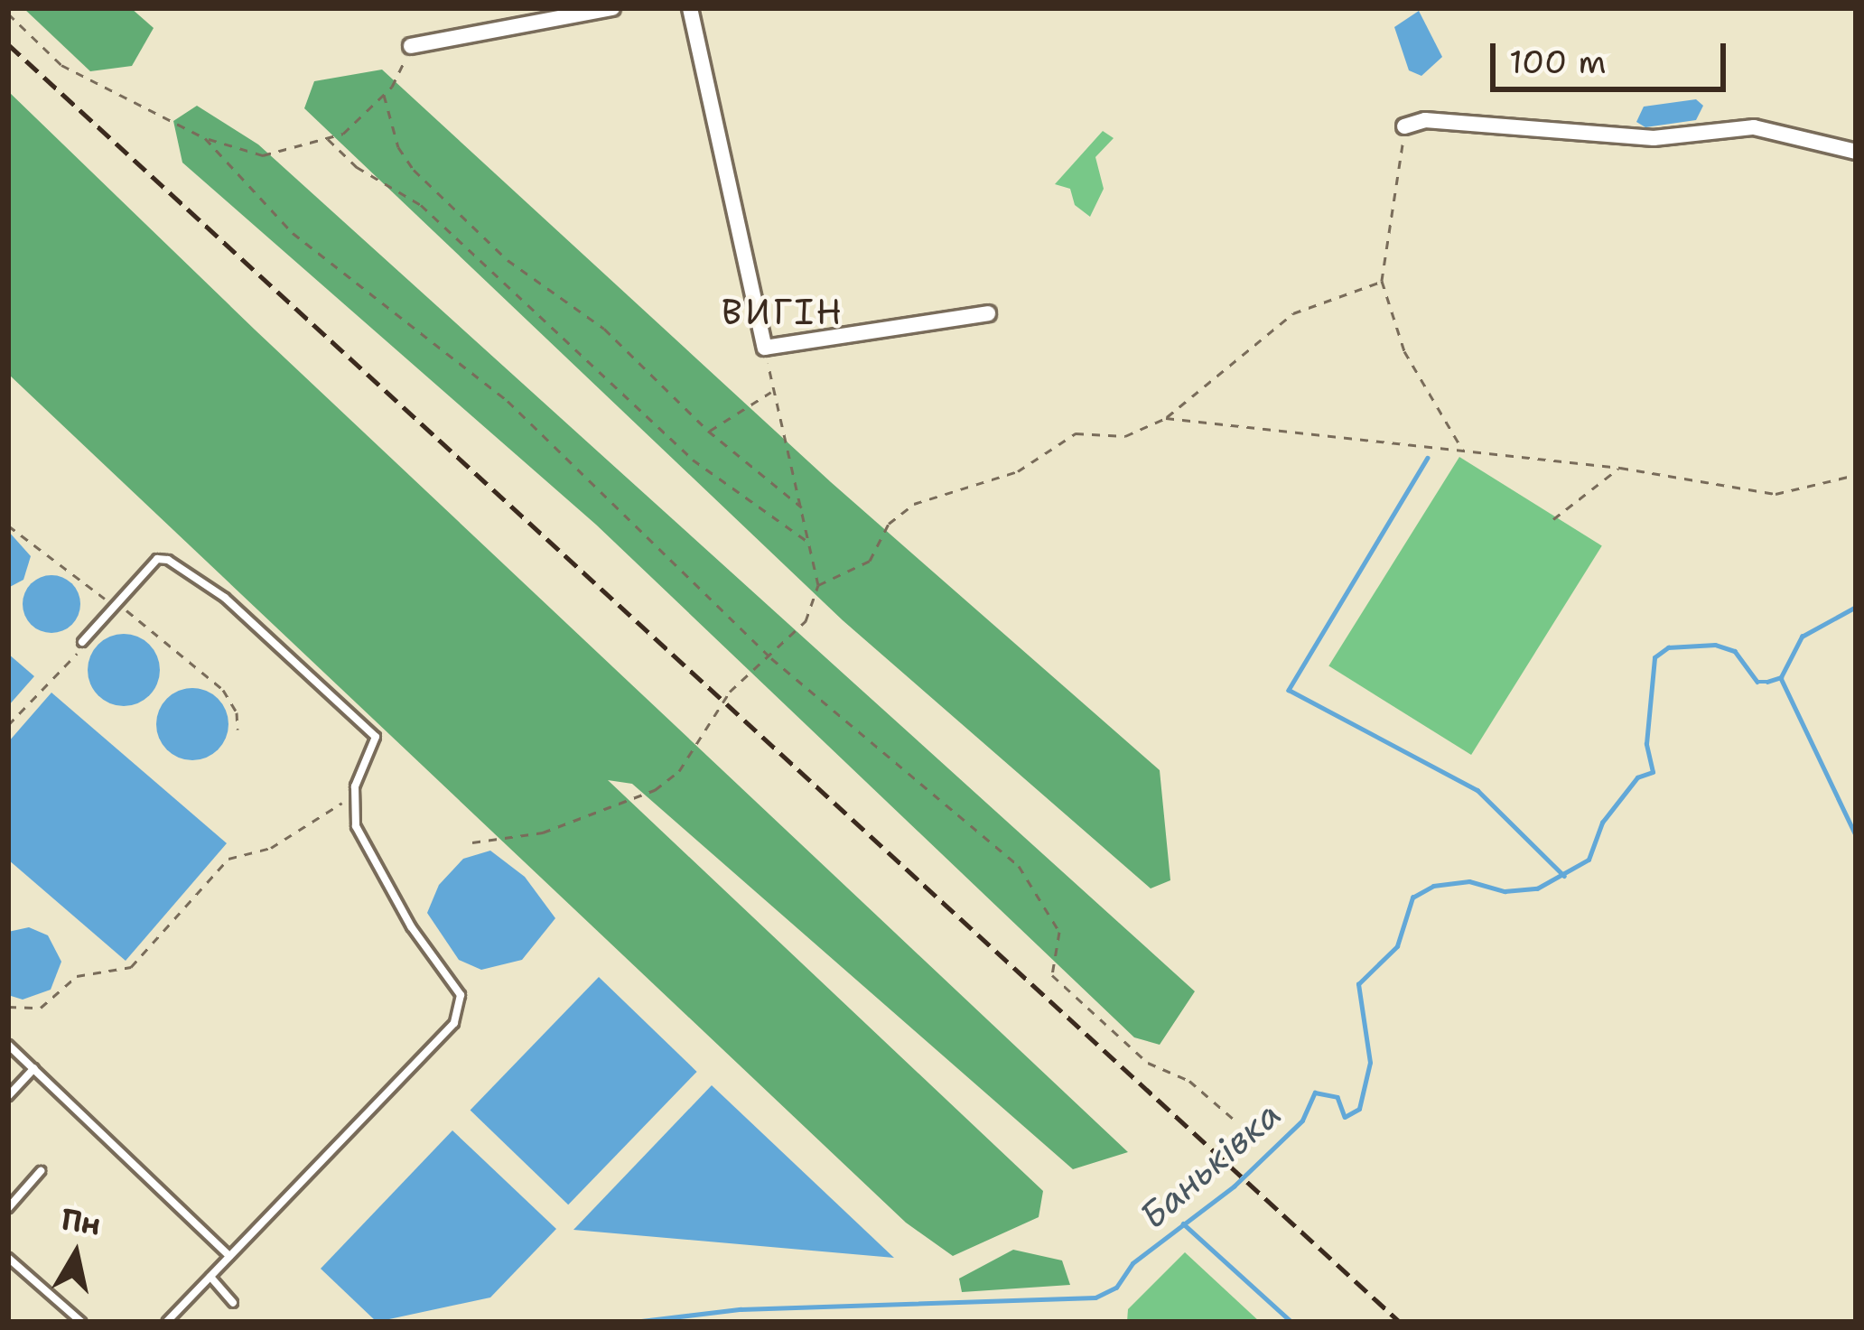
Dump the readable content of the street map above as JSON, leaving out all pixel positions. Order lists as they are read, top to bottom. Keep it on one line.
{"districts":["ВИГІН"],"water":["Баньківка"],"scale_bar":"100 m","north":"top"}
